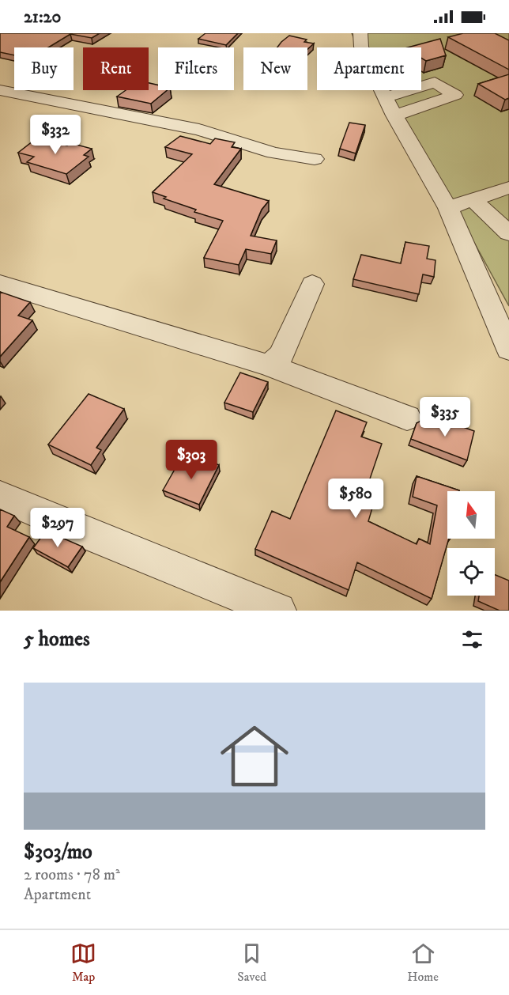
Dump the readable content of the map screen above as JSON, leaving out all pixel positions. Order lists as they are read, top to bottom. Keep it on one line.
{"north":"top","page":{"status":"21:20","chip":["Buy","Rent","Filters","New","Apartment"],"price":["$332","$335","$303","$580","$297"],"heading":"5 homes","list":[{"name":"$303/mo","note":"2 rooms · 78 m² · Apartment"}],"tabs":["Map","Saved","Home"]}}
